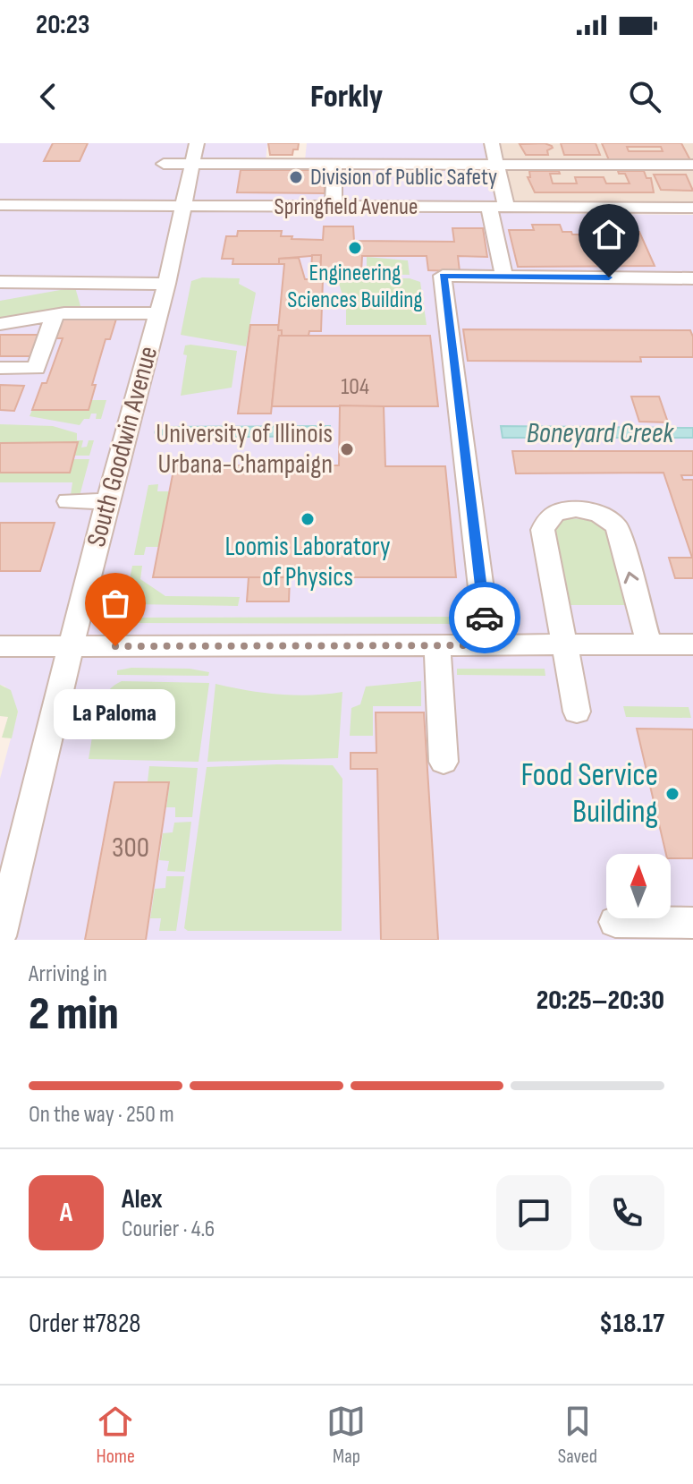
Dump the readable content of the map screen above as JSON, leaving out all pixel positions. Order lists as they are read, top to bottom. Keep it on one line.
{"streets":{"street":["Springfield Avenue","South Goodwin Avenue"]},"crossings":[["Springfield Avenue","South Goodwin Avenue"]],"water":["Boneyard Creek"],"places":["Division of Public Safety","Engineering Sciences Building","University of Illinois Urbana-Champaign","Loomis Laboratory of Physics","La Paloma","Food Service Building"],"house_numbers":["104","300"],"north":"top","page":{"status":"20:23","header":"Forkly","bubble":"La Paloma","heading":["2 min","Arriving in","20:25–20:30"],"panel":["Alex","Courier · 4.6","Order #7828","$18.17"],"bar":"On the way · 250 m","round":"A","tabs":["Home","Map","Saved"]}}
